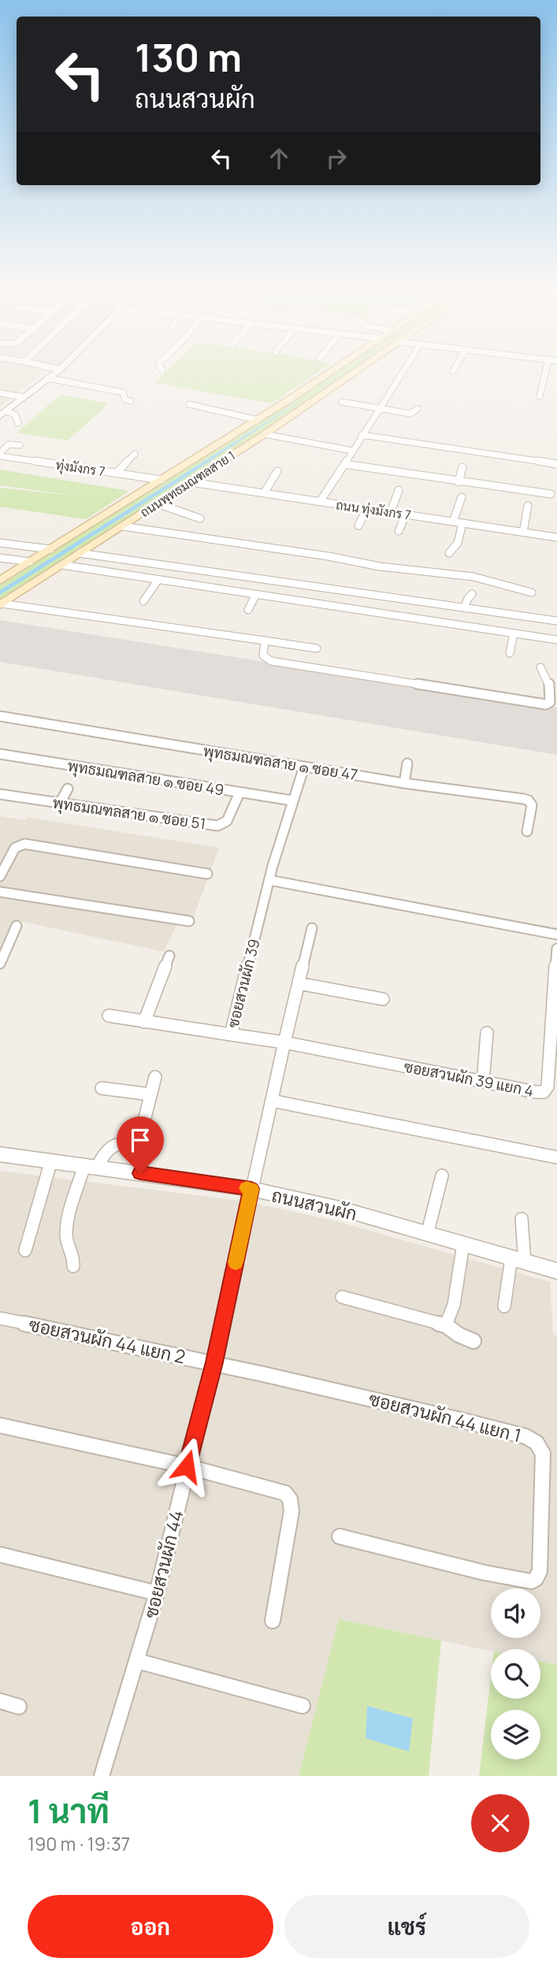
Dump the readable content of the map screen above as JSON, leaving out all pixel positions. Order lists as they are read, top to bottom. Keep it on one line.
{"streets":{"main road":["ถนนพุทธมณฑลสาย 1"],"street":["ทุ่งมังกร 7","ถนน ทุ่งมังกร 7","พุทธมณฑลสาย ๑ ซอย 47","พุทธมณฑลสาย ๑ ซอย 49","พุทธมณฑลสาย ๑ ซอย 51","ซอยสวนผัก 39","ซอยสวนผัก 39 แยก 4","ถนนสวนผัก","ซอยสวนผัก 44 แยก 2","ซอยสวนผัก 44 แยก 1","ซอยสวนผัก 44"]},"crossings":[["ทุ่งมังกร 7","ถนนพุทธมณฑลสาย 1"],["ถนนพุทธมณฑลสาย 1","ถนน ทุ่งมังกร 7"],["พุทธมณฑลสาย ๑ ซอย 47","ซอยสวนผัก 39"],["พุทธมณฑลสาย ๑ ซอย 49","พุทธมณฑลสาย ๑ ซอย 51"],["พุทธมณฑลสาย ๑ ซอย 49","ซอยสวนผัก 39"],["ซอยสวนผัก 39","ซอยสวนผัก 39 แยก 4"],["ถนนสวนผัก","ซอยสวนผัก 44"],["ซอยสวนผัก 44 แยก 2","ซอยสวนผัก 44 แยก 1"],["ซอยสวนผัก 44 แยก 2","ซอยสวนผัก 44"],["ซอยสวนผัก 44 แยก 1","ซอยสวนผัก 44"]],"page":{"turn":["130 m","ถนนสวนผัก"],"heading":["1 นาที","190 m · 19:37"],"buttons":["ออก","แชร์"]}}
